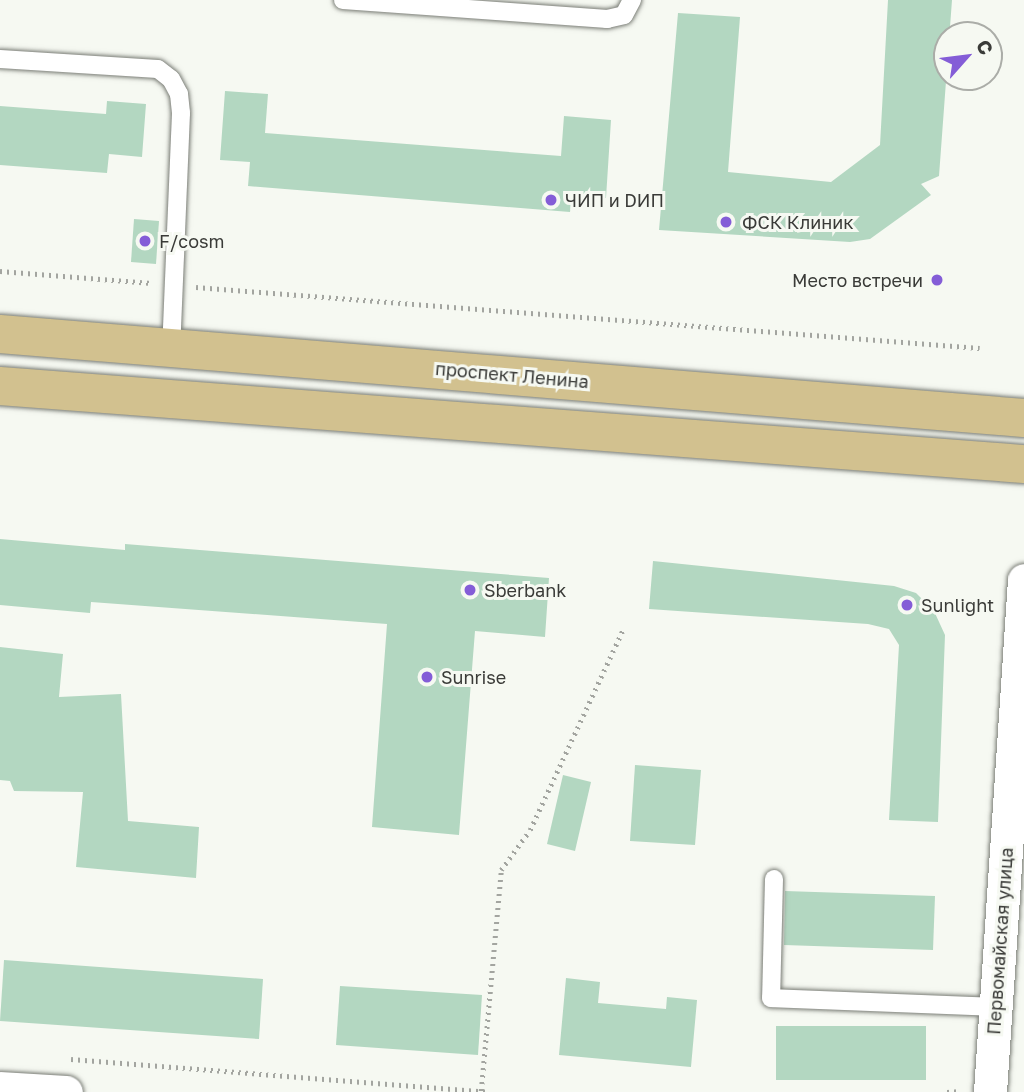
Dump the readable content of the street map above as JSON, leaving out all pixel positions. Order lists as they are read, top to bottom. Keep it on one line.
{"streets":{"main road":["проспект Ленина"],"street":["Первомайская улица"]},"places":["ЧИП и DИП","ФСК Клиник","F/cosm","Место встречи","Sberbank","Sunlight","Sunrise"],"north":"top right"}
